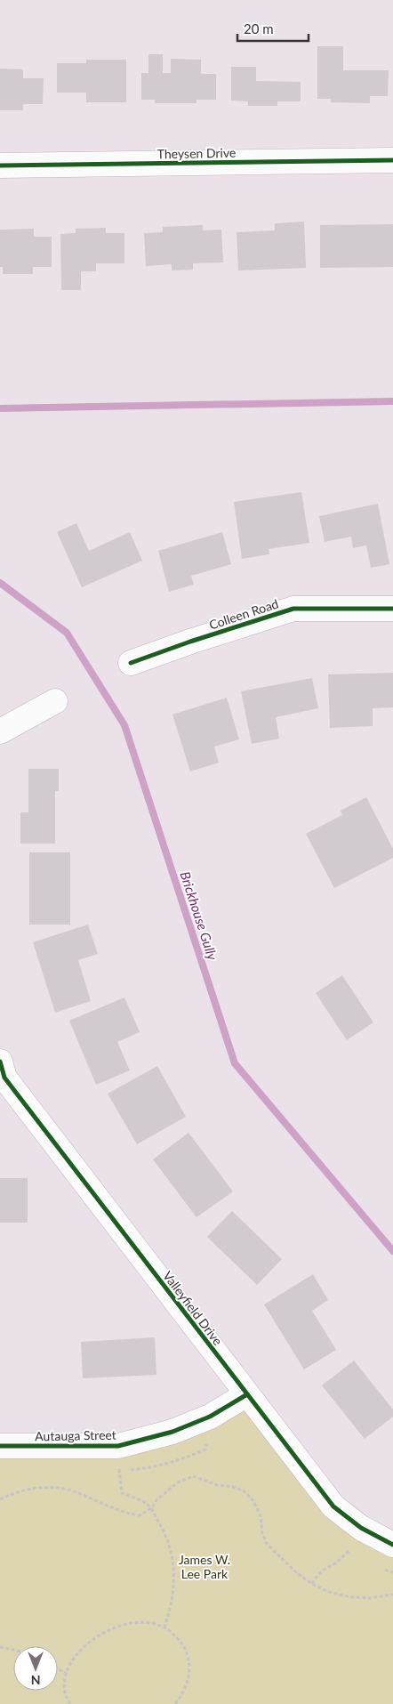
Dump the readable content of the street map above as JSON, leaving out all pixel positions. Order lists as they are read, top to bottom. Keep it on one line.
{"streets":{"street":["Theysen Drive","Colleen Road","Valleyfield Drive","Autauga Street"]},"crossings":[["Valleyfield Drive","Autauga Street"]],"water":["Brickhouse Gully"],"parks":["James W. Lee Park"],"scale_bar":"20 m","north":"bottom"}
